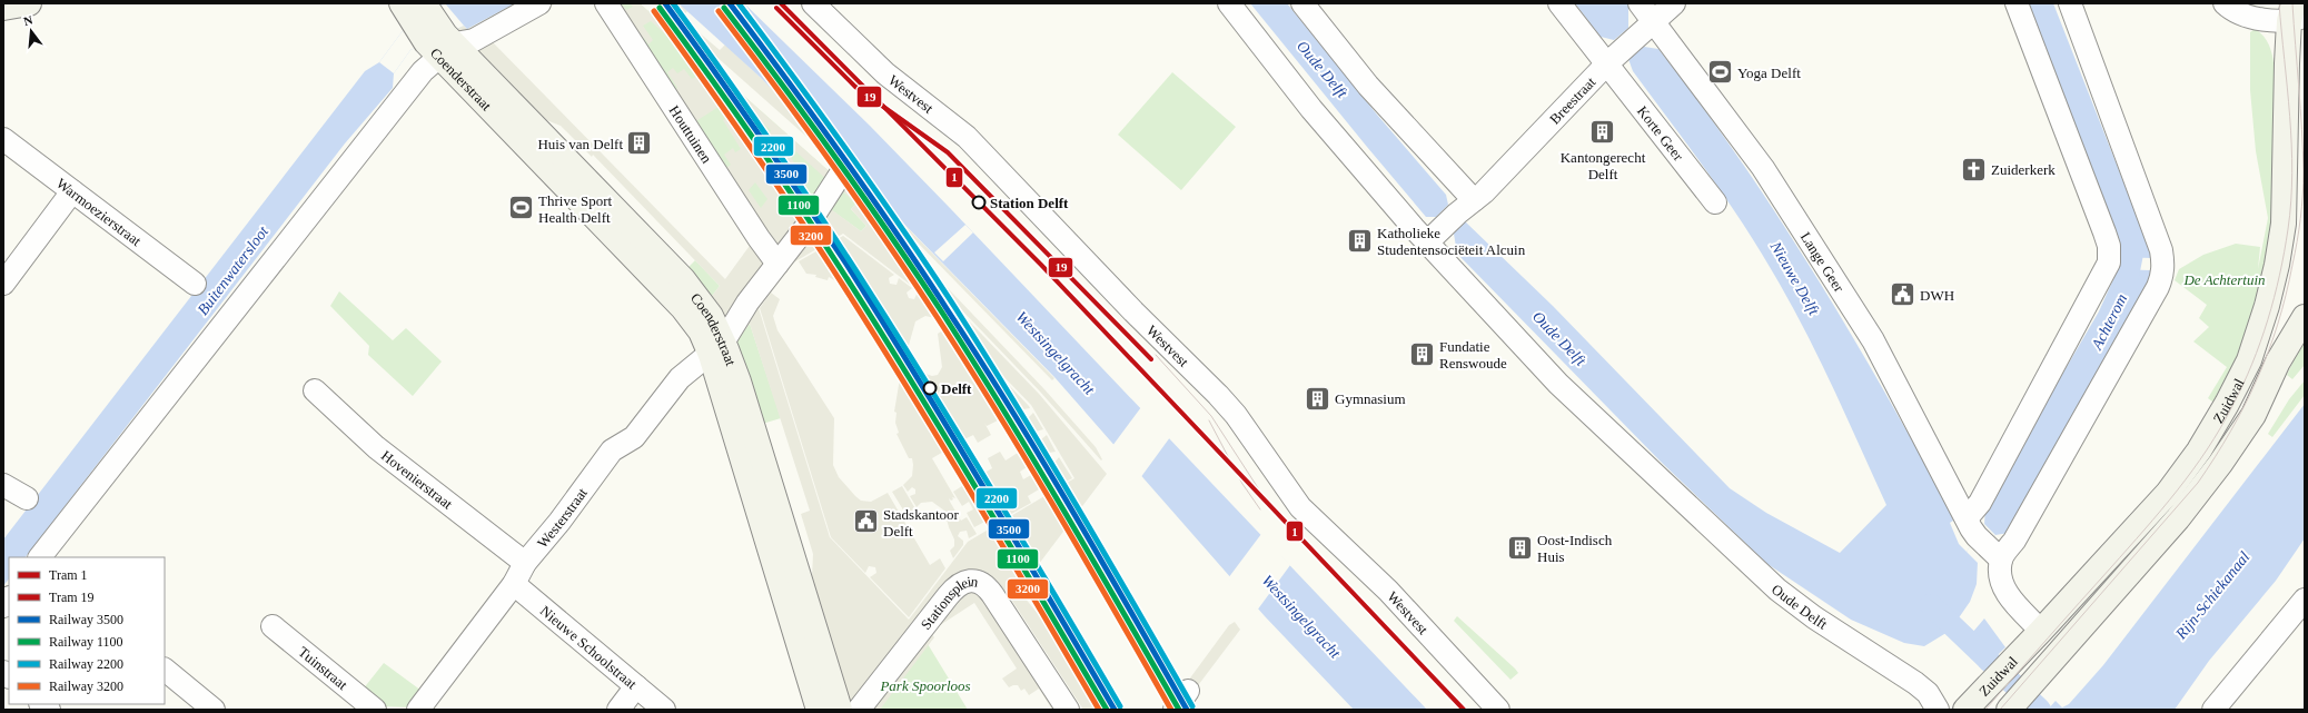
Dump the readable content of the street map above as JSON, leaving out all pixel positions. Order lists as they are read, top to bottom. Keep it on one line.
{"streets":{"main road":["Coenderstraat","Zuidwal"],"street":["Westvest","Breestraat","Korte Geer","Houttuinen","Warmoezierstraat","Lange Geer","Hovenierstraat","Westerstraat","Oude Delft","Stationsplein","Nieuwe Schoolstraat","Tuinstraat"]},"crossings":[["Coenderstraat","Westerstraat"],["Breestraat","Korte Geer"],["Breestraat","Lange Geer"],["Hovenierstraat","Westerstraat"],["Westerstraat","Nieuwe Schoolstraat"]],"water":["Oude Delft","Buitenwatersloot","Nieuwe Delft","Achterom","Westsingelgracht","Rijn-Schiekanaal"],"parks":["De Achtertuin","Park Spoorloos"],"places":{"sports":["Yoga Delft","Thrive Sport Health Delft"],"building":["Kantongerecht Delft","Huis van Delft","Katholieke Studentensociëteit Alcuin","Fundatie Renswoude","Gymnasium","Oost-Indisch Huis"],"church":["Zuiderkerk"],"other":["Station Delft","Delft"],"public building":["DWH","Stadskantoor Delft"]},"lines":["tram line 1","rail line 3500","rail line 2200","tram line 19","rail line 1100","rail line 3200"],"legend":["Tram 1","Tram 19","Railway 3500","Railway 1100","Railway 2200","Railway 3200"],"north":"top"}
